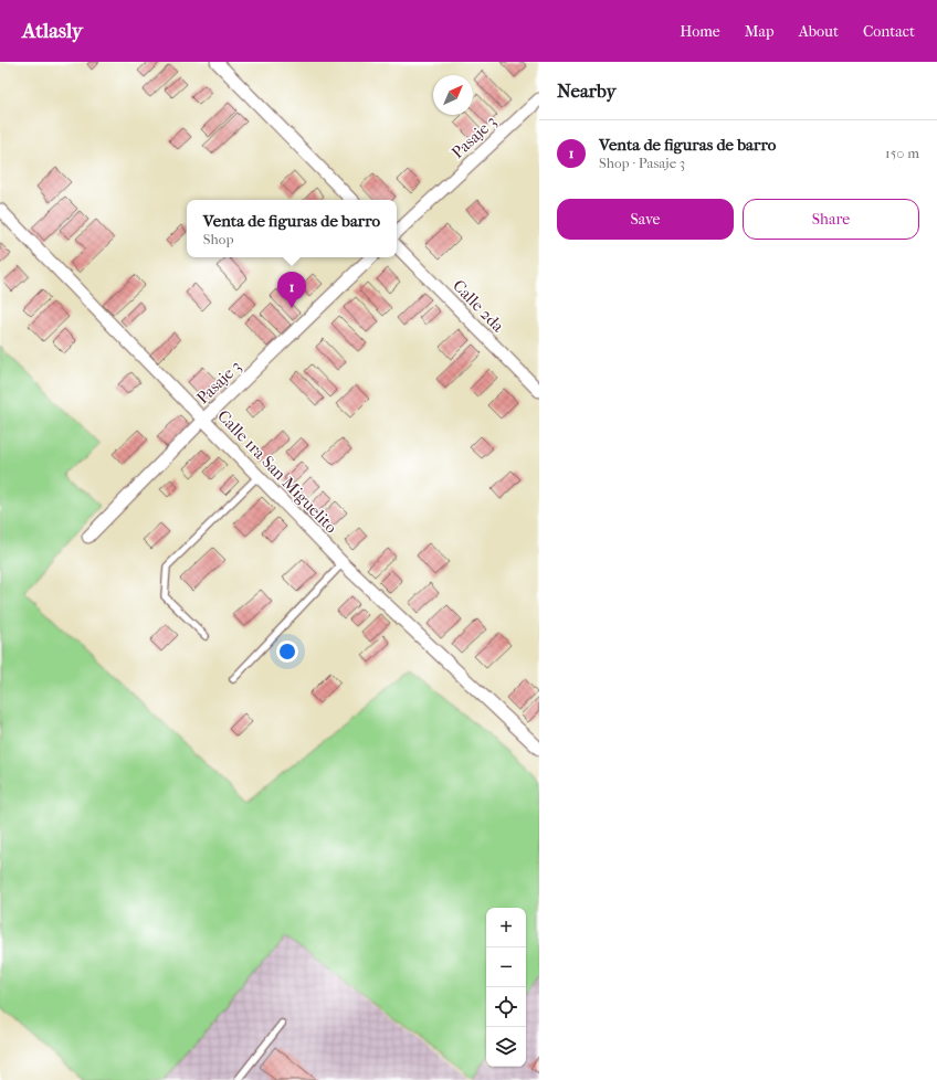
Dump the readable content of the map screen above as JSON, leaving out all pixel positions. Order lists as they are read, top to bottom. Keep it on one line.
{"streets":{"street":["Pasaje 3","Calle 2da","Calle 1ra San Miguelito"]},"crossings":[["Pasaje 3","Calle 1ra San Miguelito"]],"north":"top right","page":{"header":"Atlasly","nav":["Home","Map","About","Contact"],"heading":"Nearby","list":[{"mark":"1","name":"Venta de figuras de barro","note":"Shop · Pasaje 3","value":"150 m"}],"buttons":["Save","Share"],"popup":["Venta de figuras de barro","Shop"],"pins":"1","map_buttons":["+","−"]}}
